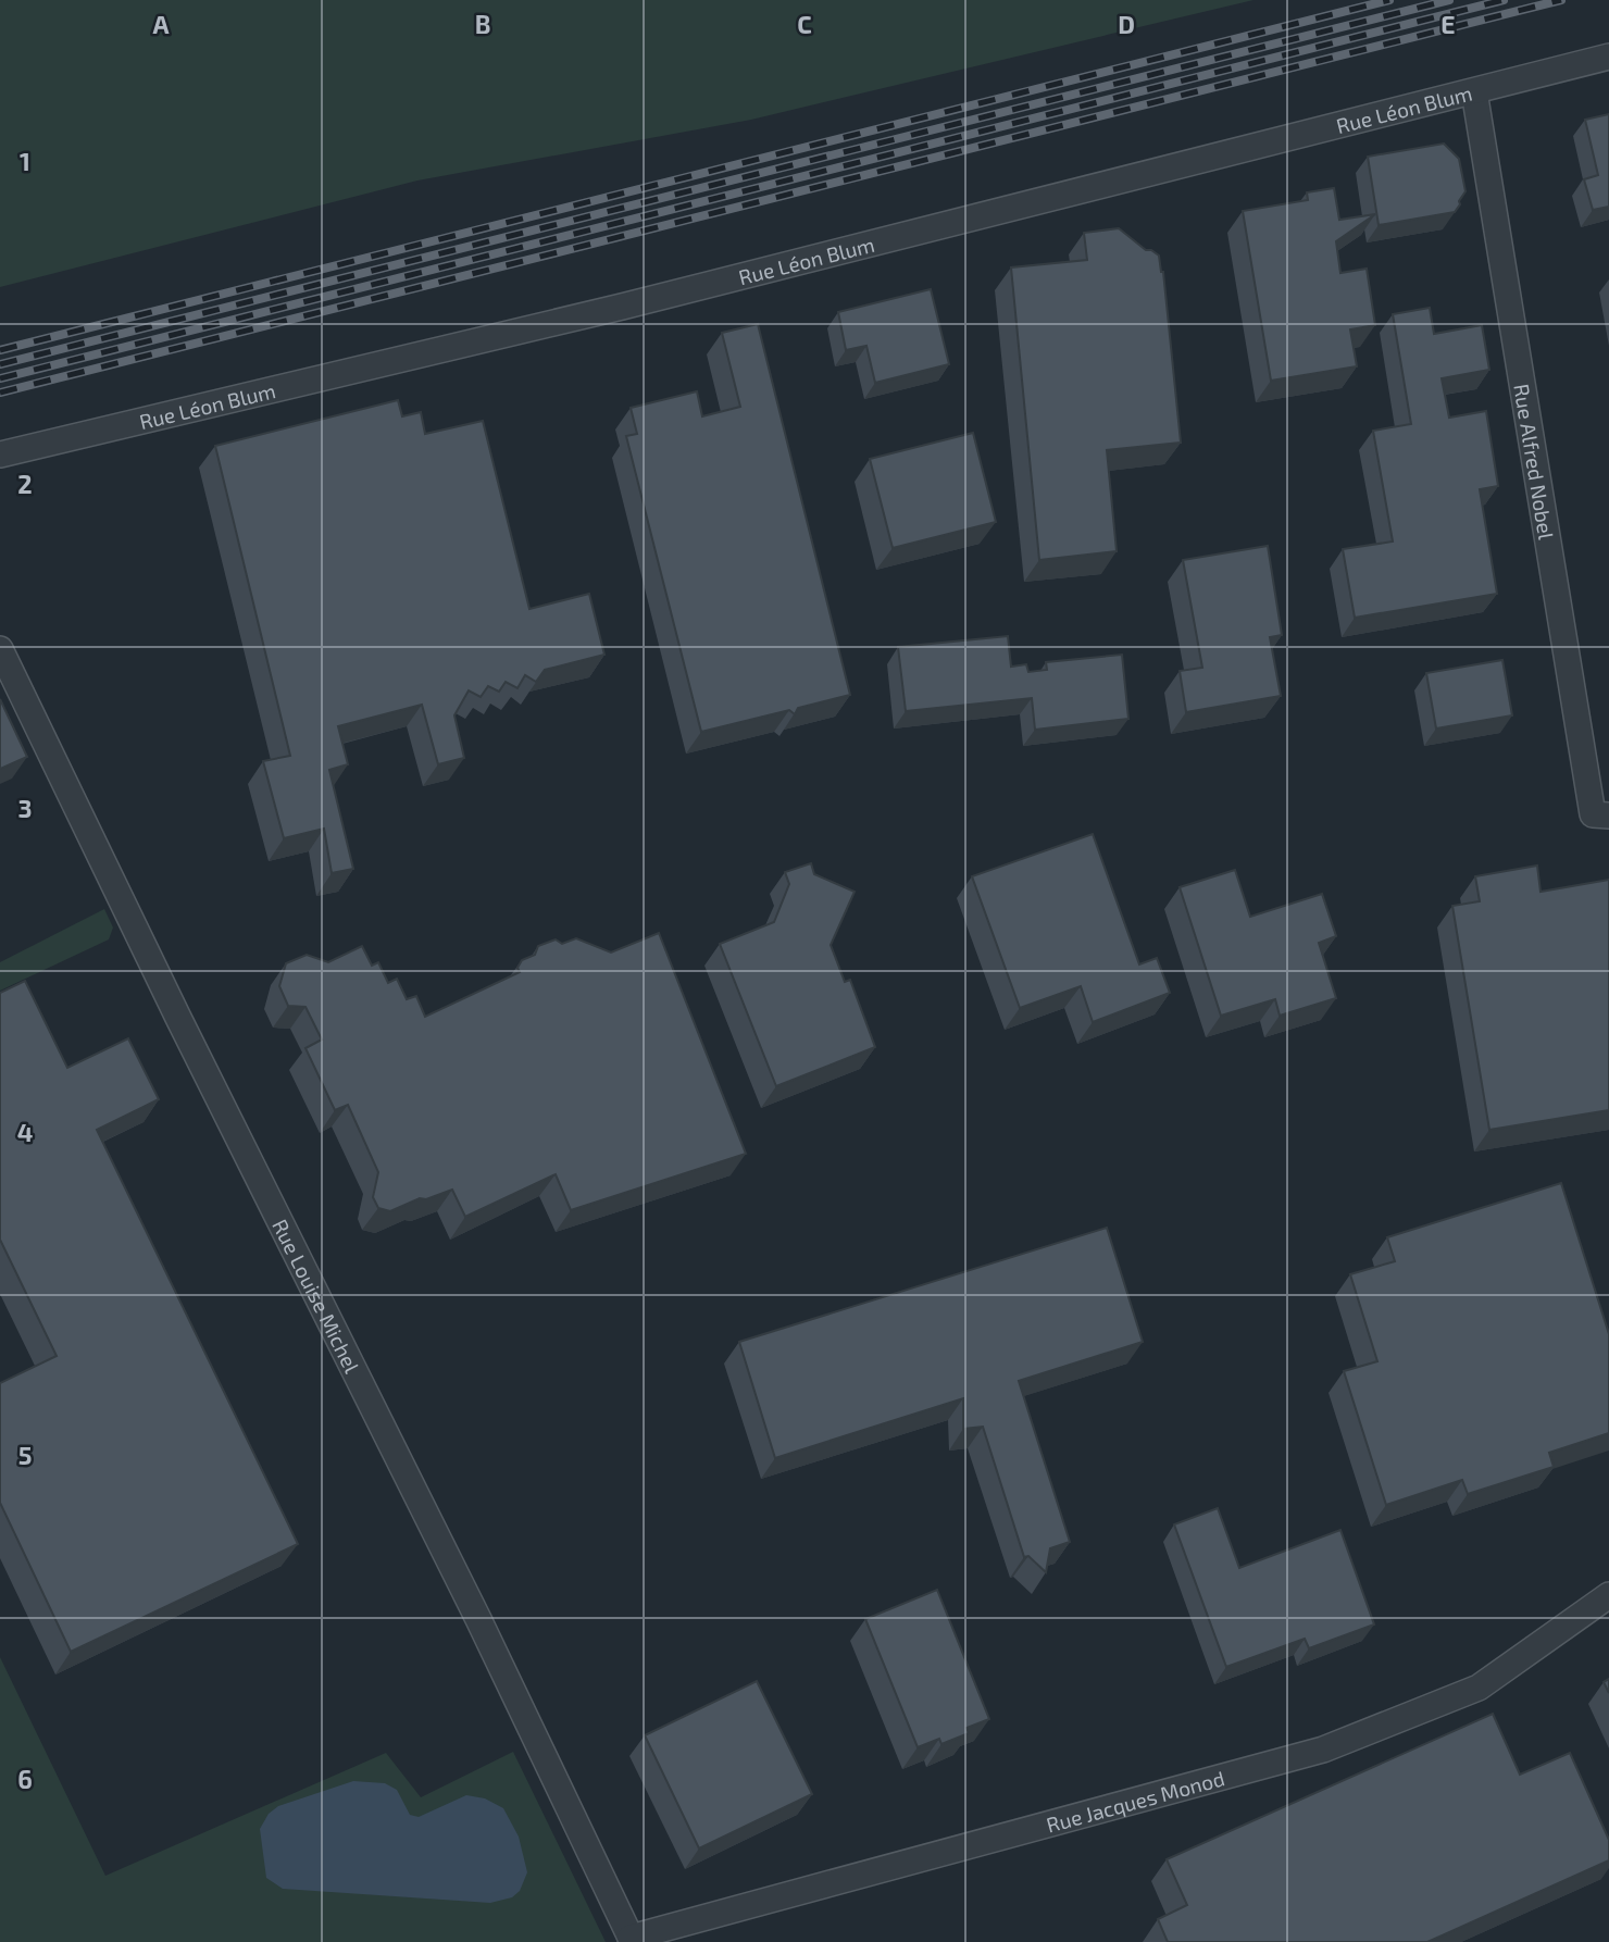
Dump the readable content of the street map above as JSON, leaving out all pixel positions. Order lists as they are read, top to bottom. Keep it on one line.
{"streets":{"street":["Rue Léon Blum","Rue Alfred Nobel","Rue Louise Michel","Rue Jacques Monod"]},"crossings":[["Rue Léon Blum","Rue Alfred Nobel"],["Rue Louise Michel","Rue Jacques Monod"]],"grid":{"columns":["A","B","C","D","E"],"rows":["1","2","3","4","5","6"]}}
